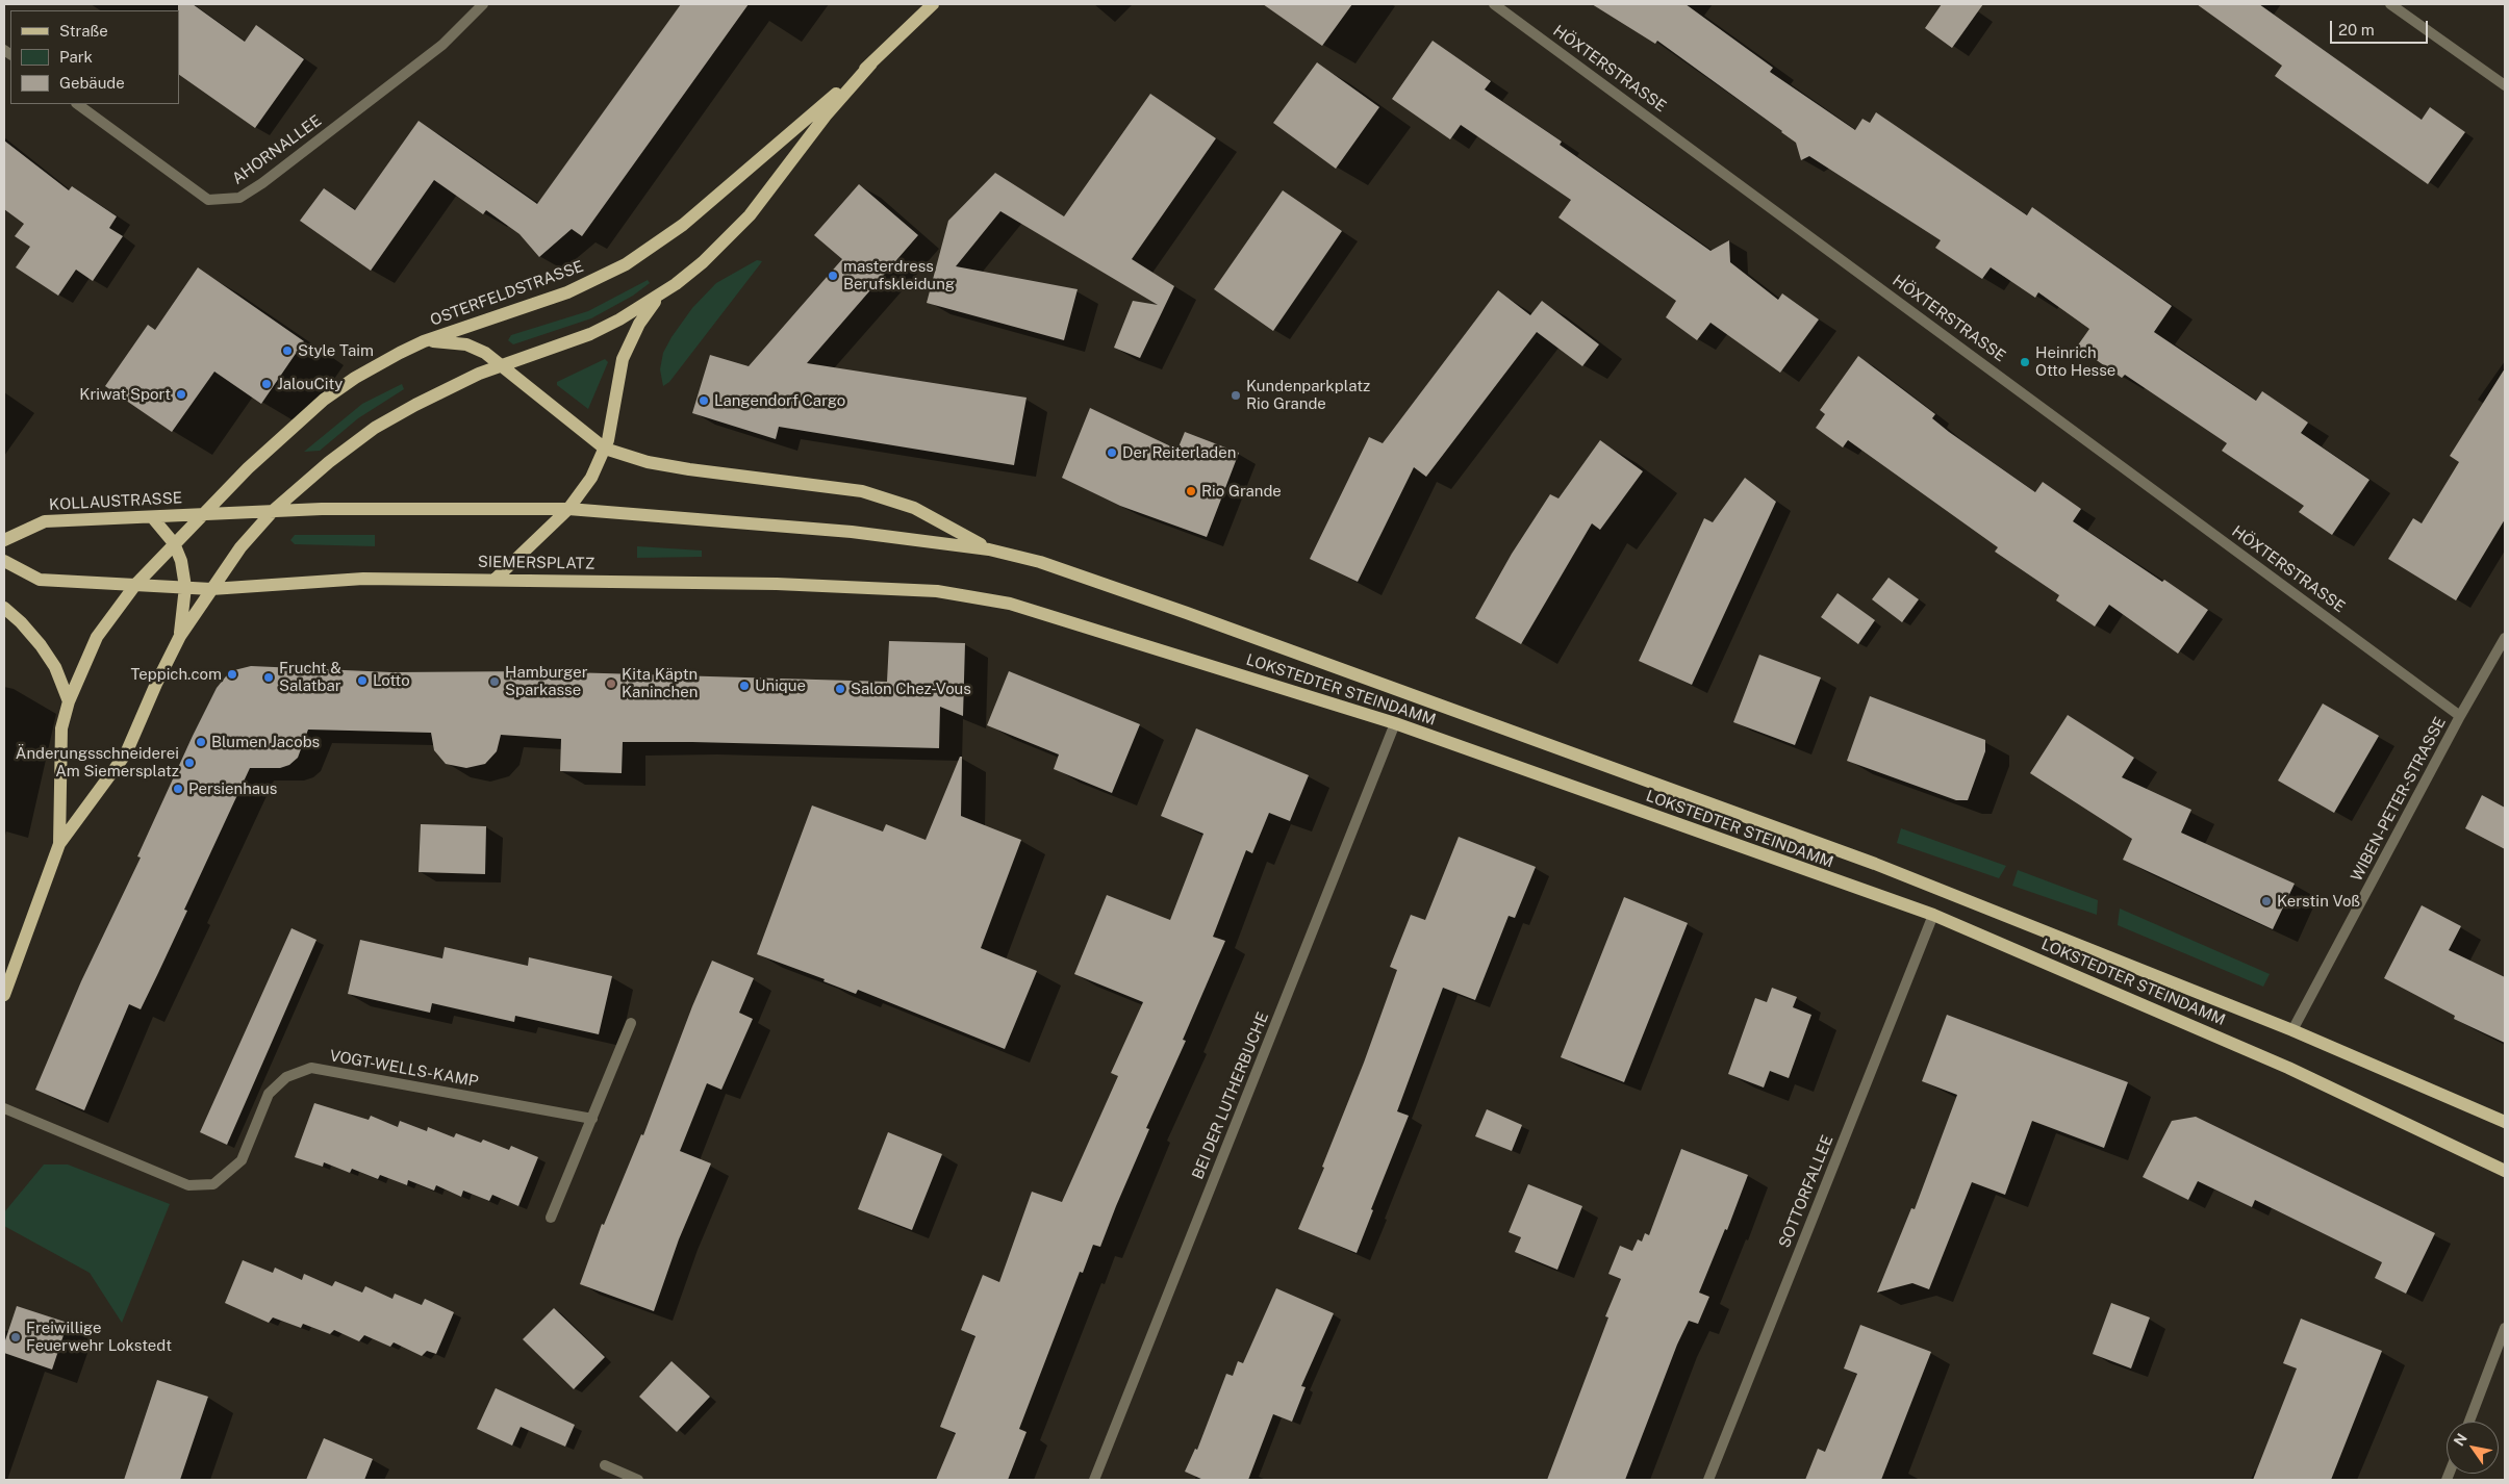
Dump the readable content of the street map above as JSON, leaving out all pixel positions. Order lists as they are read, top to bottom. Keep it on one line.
{"streets":{"main road":["OSTERFELDSTRASSE","KOLLAUSTRASSE","SIEMERSPLATZ","LOKSTEDTER STEINDAMM"],"street":["HÖXTERSTRASSE","AHORNALLEE","WIBEN-PETER-STRASSE","VOGT-WELLS-KAMP","BEI DER LUTHERBUCHE","SOTTORFALLEE"]},"crossings":[["HÖXTERSTRASSE","WIBEN-PETER-STRASSE"],["OSTERFELDSTRASSE","KOLLAUSTRASSE"],["OSTERFELDSTRASSE","SIEMERSPLATZ"],["SIEMERSPLATZ","LOKSTEDTER STEINDAMM"],["LOKSTEDTER STEINDAMM","WIBEN-PETER-STRASSE"],["LOKSTEDTER STEINDAMM","BEI DER LUTHERBUCHE"],["LOKSTEDTER STEINDAMM","SOTTORFALLEE"]],"places":["masterdress Berufskleidung","Style Taim","Heinrich Otto Hesse","JalouCity","Kriwat Sport","Kundenparkplatz Rio Grande","Langendorf Cargo","Der Reiterladen","Rio Grande","Teppich.com","Frucht & Salatbar","Lotto","Hamburger Sparkasse","Kita Käptn Kaninchen","Unique","Salon Chez-Vous","Blumen Jacobs","Änderungsschneiderei Am Siemersplatz","Persienhaus","Kerstin Voß","Freiwillige Feuerwehr Lokstedt"],"legend":["Straße","Park","Gebäude"],"scale_bar":"20 m","north":"top left"}
